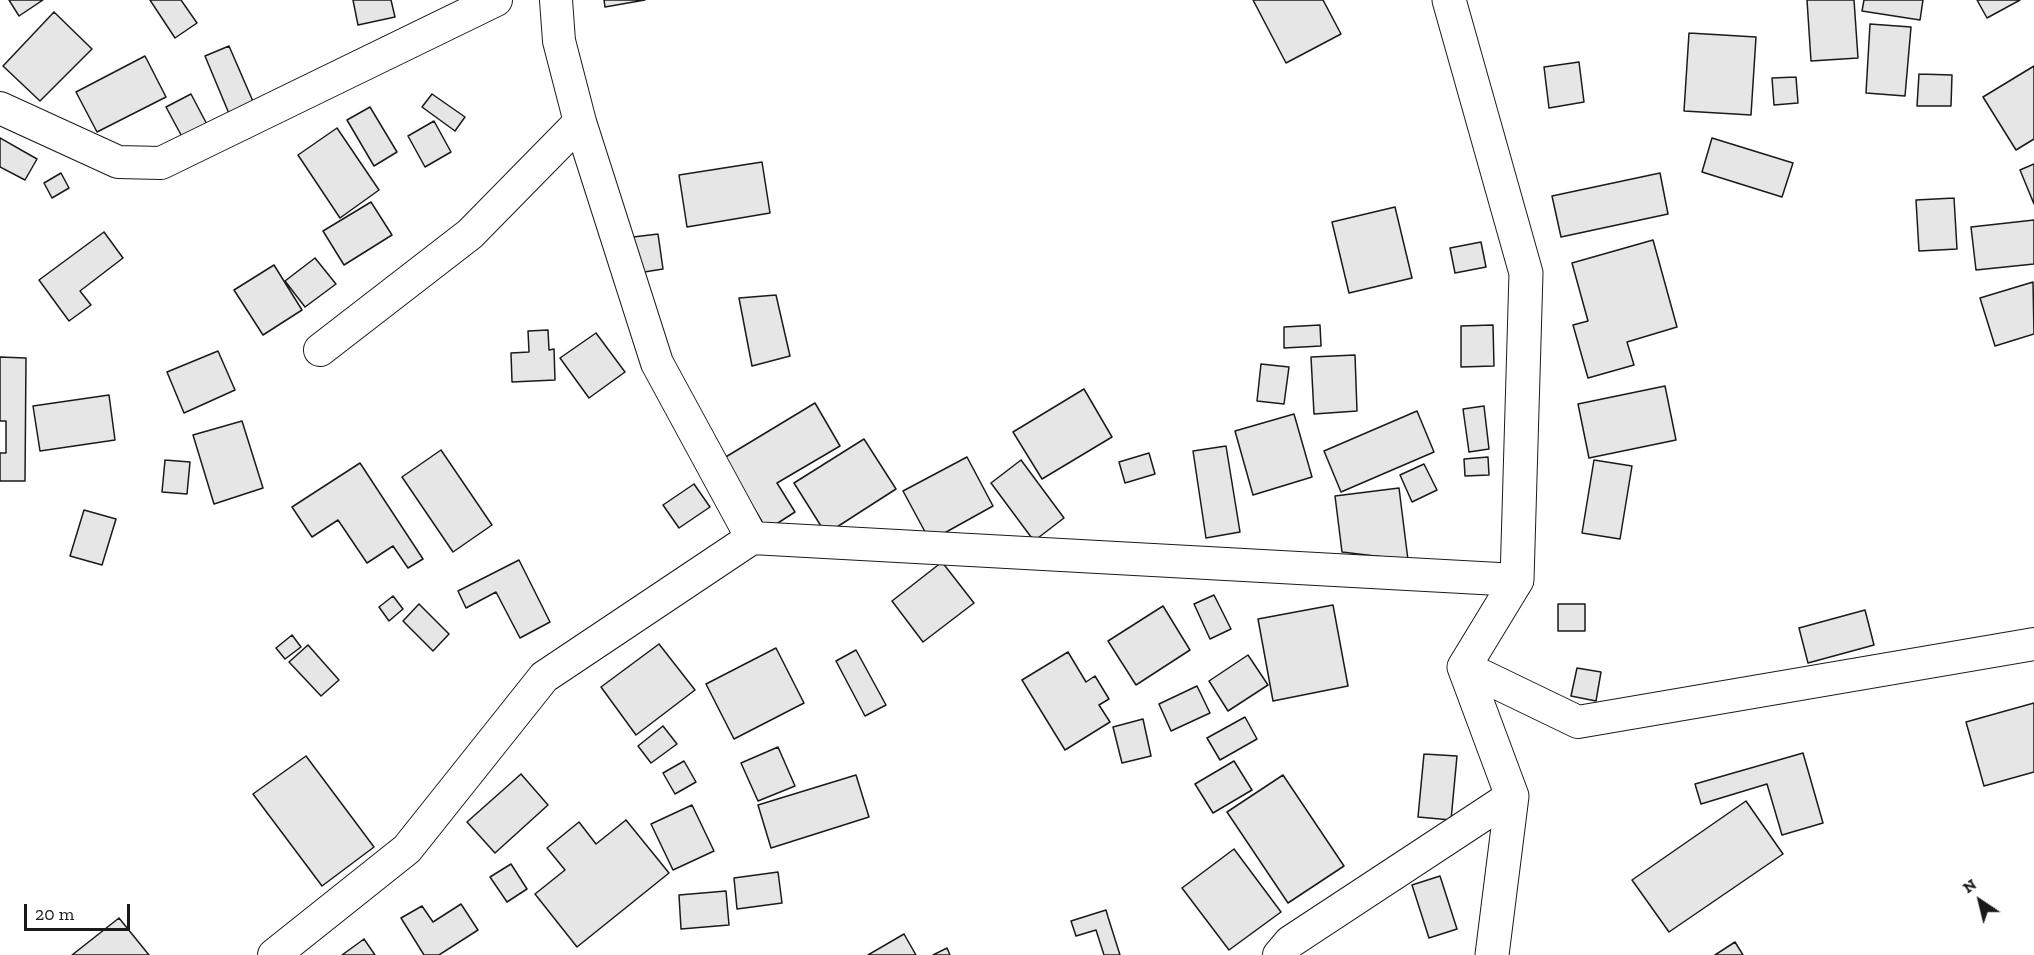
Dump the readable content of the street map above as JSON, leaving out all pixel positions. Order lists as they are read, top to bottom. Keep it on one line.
{"scale_bar":"20 m","north":"top left"}
